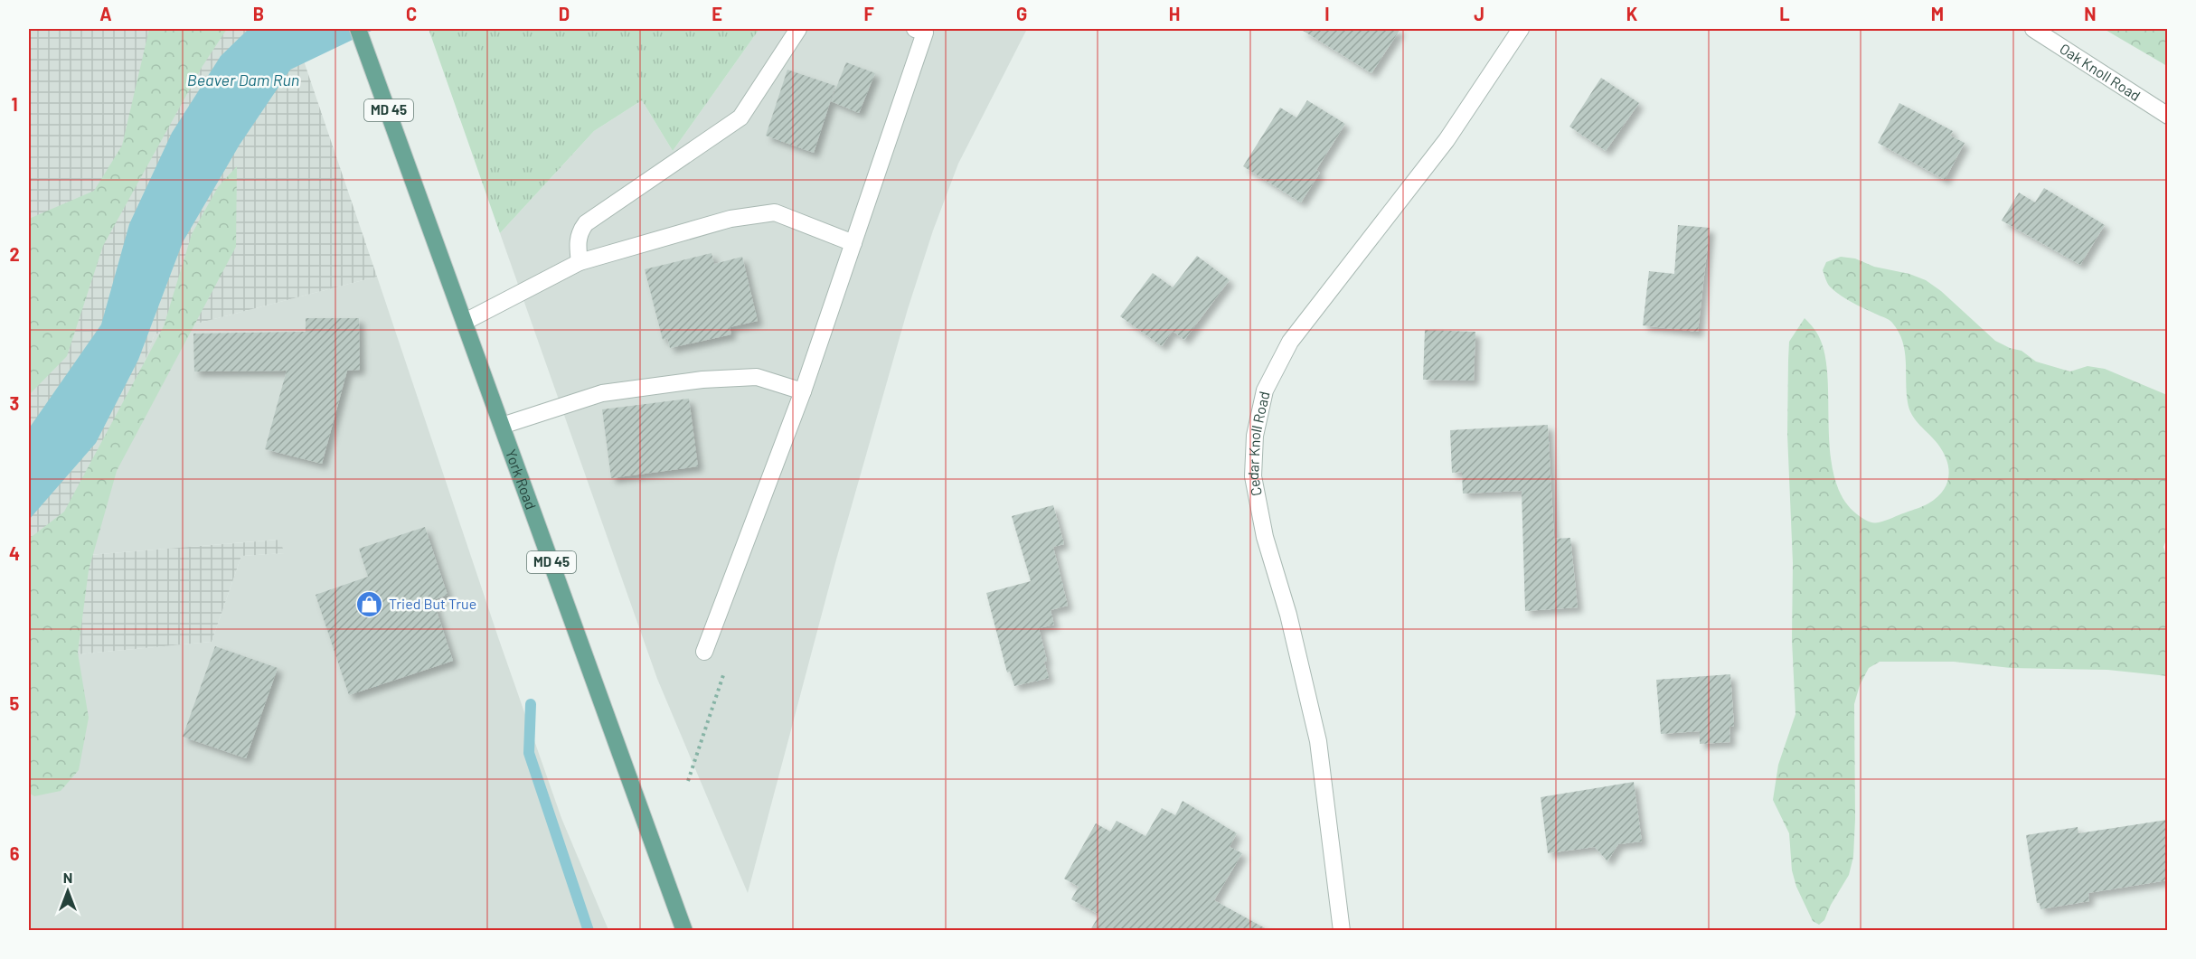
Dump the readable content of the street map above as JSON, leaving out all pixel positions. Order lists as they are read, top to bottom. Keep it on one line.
{"streets":{"main road":["MD 45","York Road"],"street":["Oak Knoll Road","Cedar Knoll Road"]},"water":["Beaver Dam Run"],"places":{"shop":["Tried But True"]},"north":"top","grid":{"columns":["A","B","C","D","E","F","G","H","I","J","K","L","M","N"],"rows":["1","2","3","4","5","6"]}}
